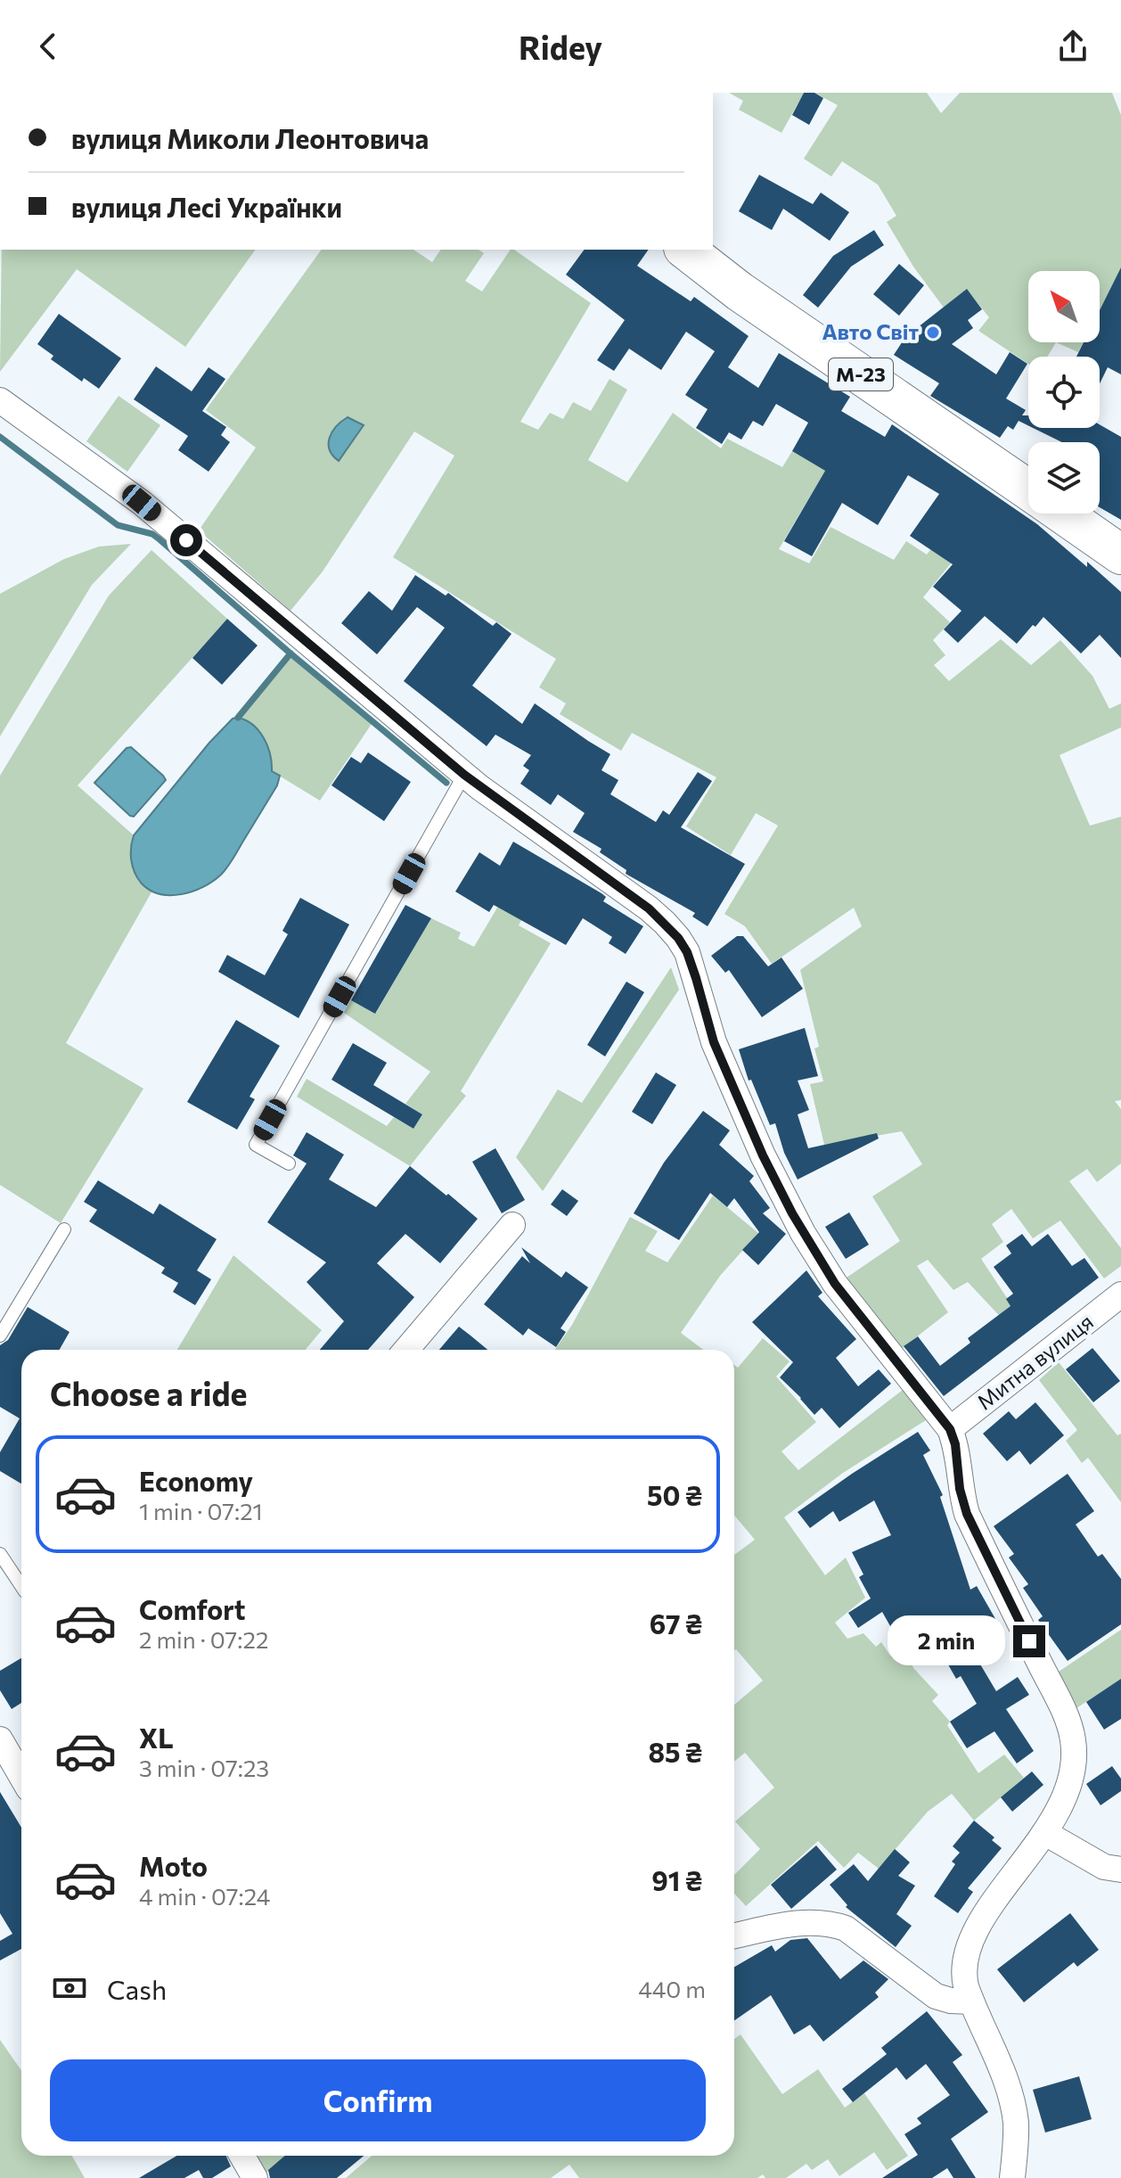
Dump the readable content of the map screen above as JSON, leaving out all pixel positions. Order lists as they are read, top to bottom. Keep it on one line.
{"streets":{"highway":["М-23"],"street":["Митна вулиця"]},"places":["Авто Світ"],"north":"top left","page":{"header":"Ridey","banner":["вулиця Миколи Леонтовича","вулиця Лесі Українки"],"heading":"Choose a ride","list":[{"name":"Economy","note":"1 min · 07:21","value":"50 ₴"},{"name":"Comfort","note":"2 min · 07:22","value":"67 ₴"},{"name":"XL","note":"3 min · 07:23","value":"85 ₴"},{"name":"Moto","note":"4 min · 07:24","value":"91 ₴"}],"bubble":"2 min","pay":["Cash","440 m"],"buttons":"Confirm"}}
